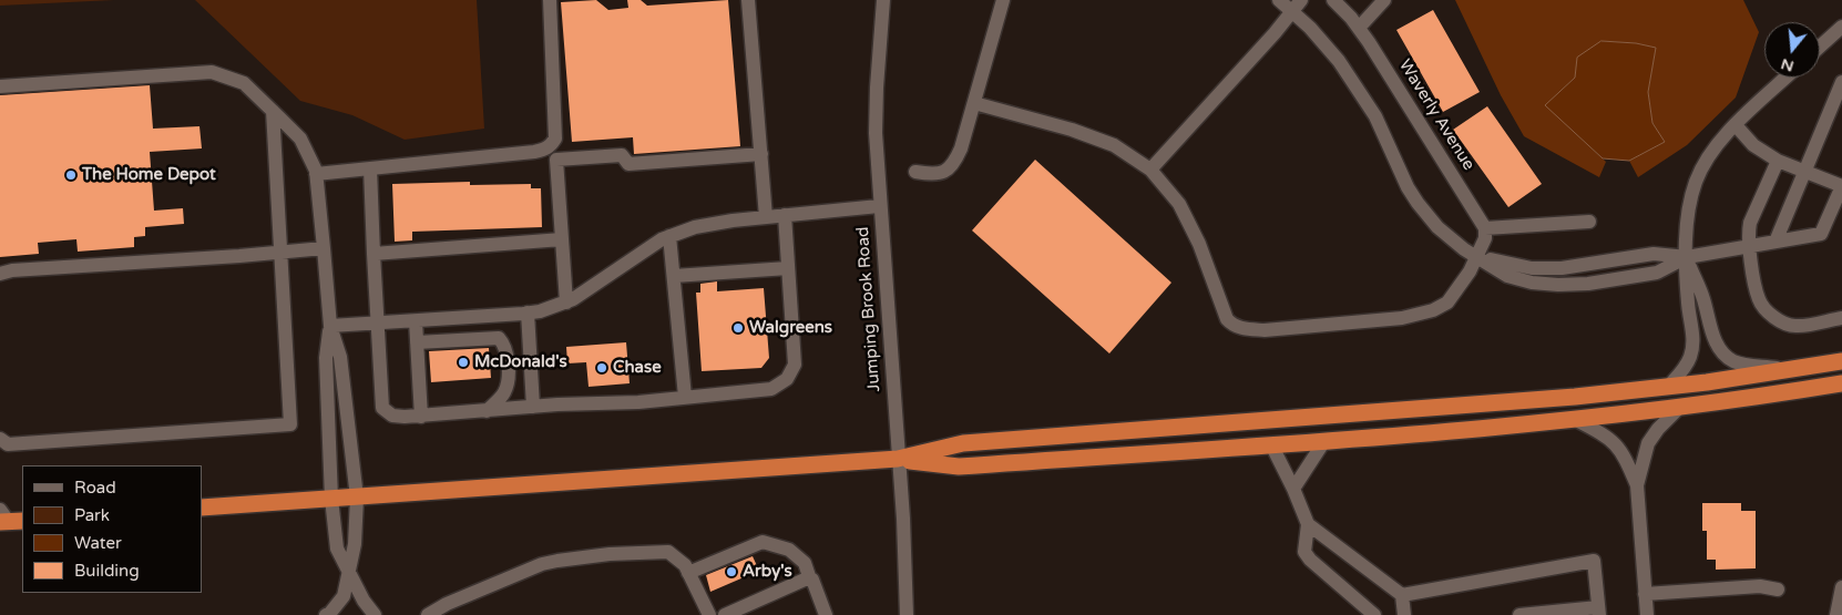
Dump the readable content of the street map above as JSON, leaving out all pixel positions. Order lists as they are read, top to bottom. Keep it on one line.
{"streets":{"street":["Waverly Avenue","Jumping Brook Road"]},"places":["The Home Depot","Walgreens","McDonald's","Chase","Arby's"],"legend":["Road","Park","Water","Building"],"north":"bottom"}
